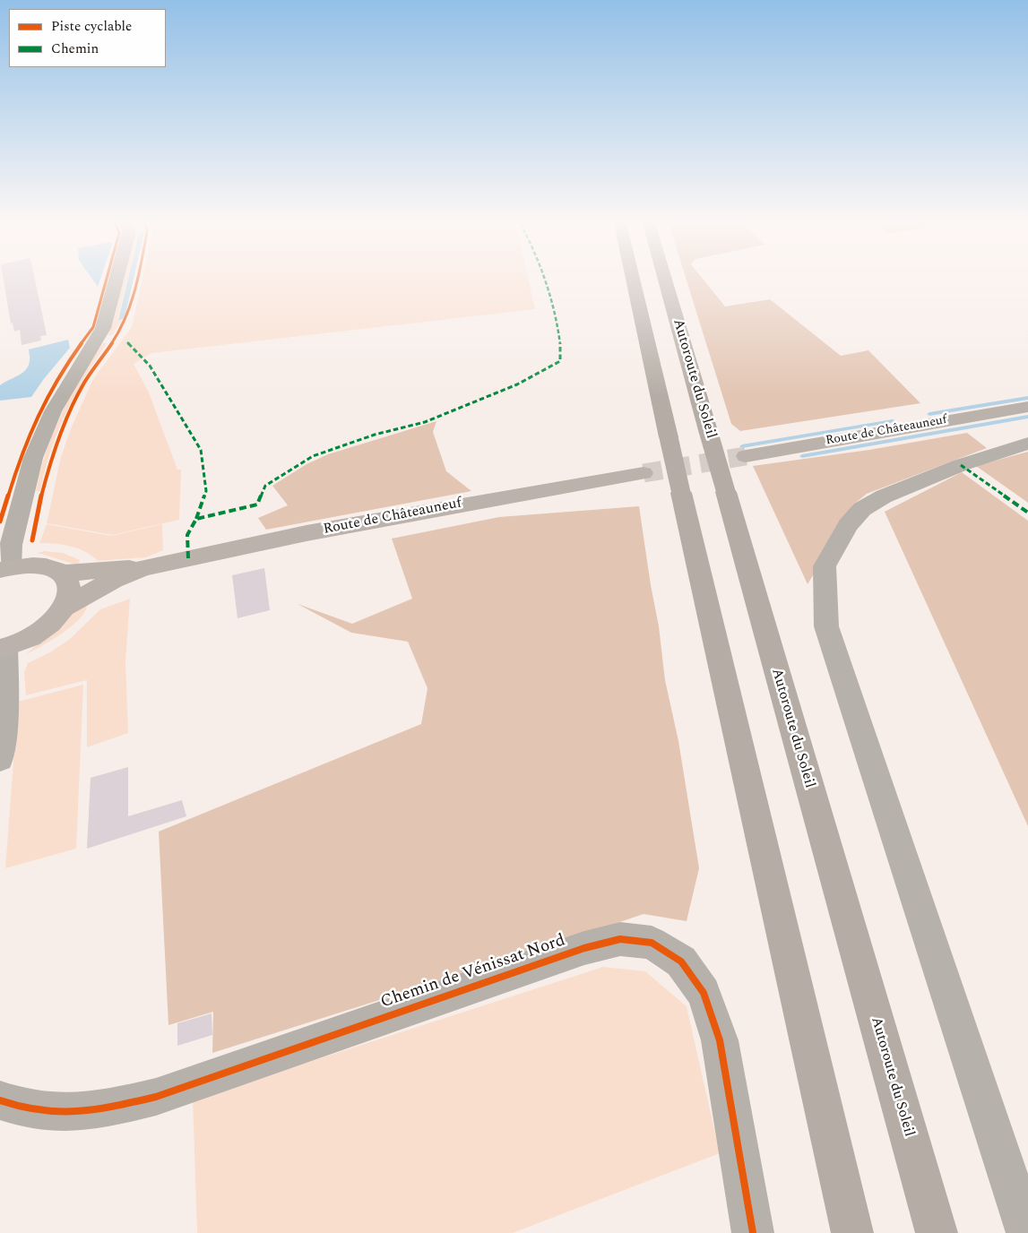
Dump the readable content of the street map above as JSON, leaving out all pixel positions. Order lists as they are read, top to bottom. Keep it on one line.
{"streets":{"highway":["Autoroute du Soleil"],"main road":["Route de Châteauneuf"],"street":["Chemin de Vénissat Nord"]},"legend":["Piste cyclable","Chemin"]}
